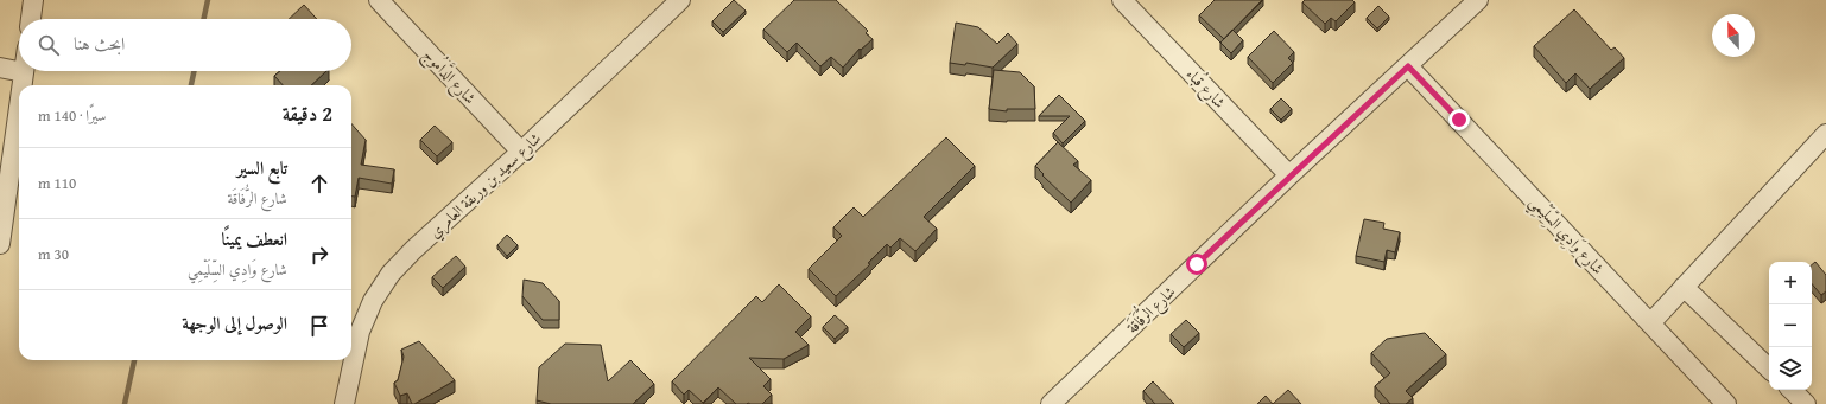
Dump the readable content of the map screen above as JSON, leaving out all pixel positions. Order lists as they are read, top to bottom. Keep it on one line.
{"streets":{"street":["شارع الدَّامُوج","شارع قُباء","شارع سعيد بن وريقة العامري","شارع وَادِي السِّلَيْمِي","شارع الرُّفَاقَة"]},"crossings":[["شارع الدَّامُوج","شارع سعيد بن وريقة العامري"],["شارع قُباء","شارع الرُّفَاقَة"],["شارع وَادِي السِّلَيْمِي","شارع الرُّفَاقَة"]],"north":"top","page":{"search":"ابحث هنا","heading":["2 دقيقة","سيرًا · 140 m"],"list":[["تابع السير","شارع الرُّفَاقَة","110 m"],["انعطف يمينًا","شارع وَادِي السِّلَيْمِي","30 m"],"الوصول إلى الوجهة"],"map_buttons":["+","−"]}}
